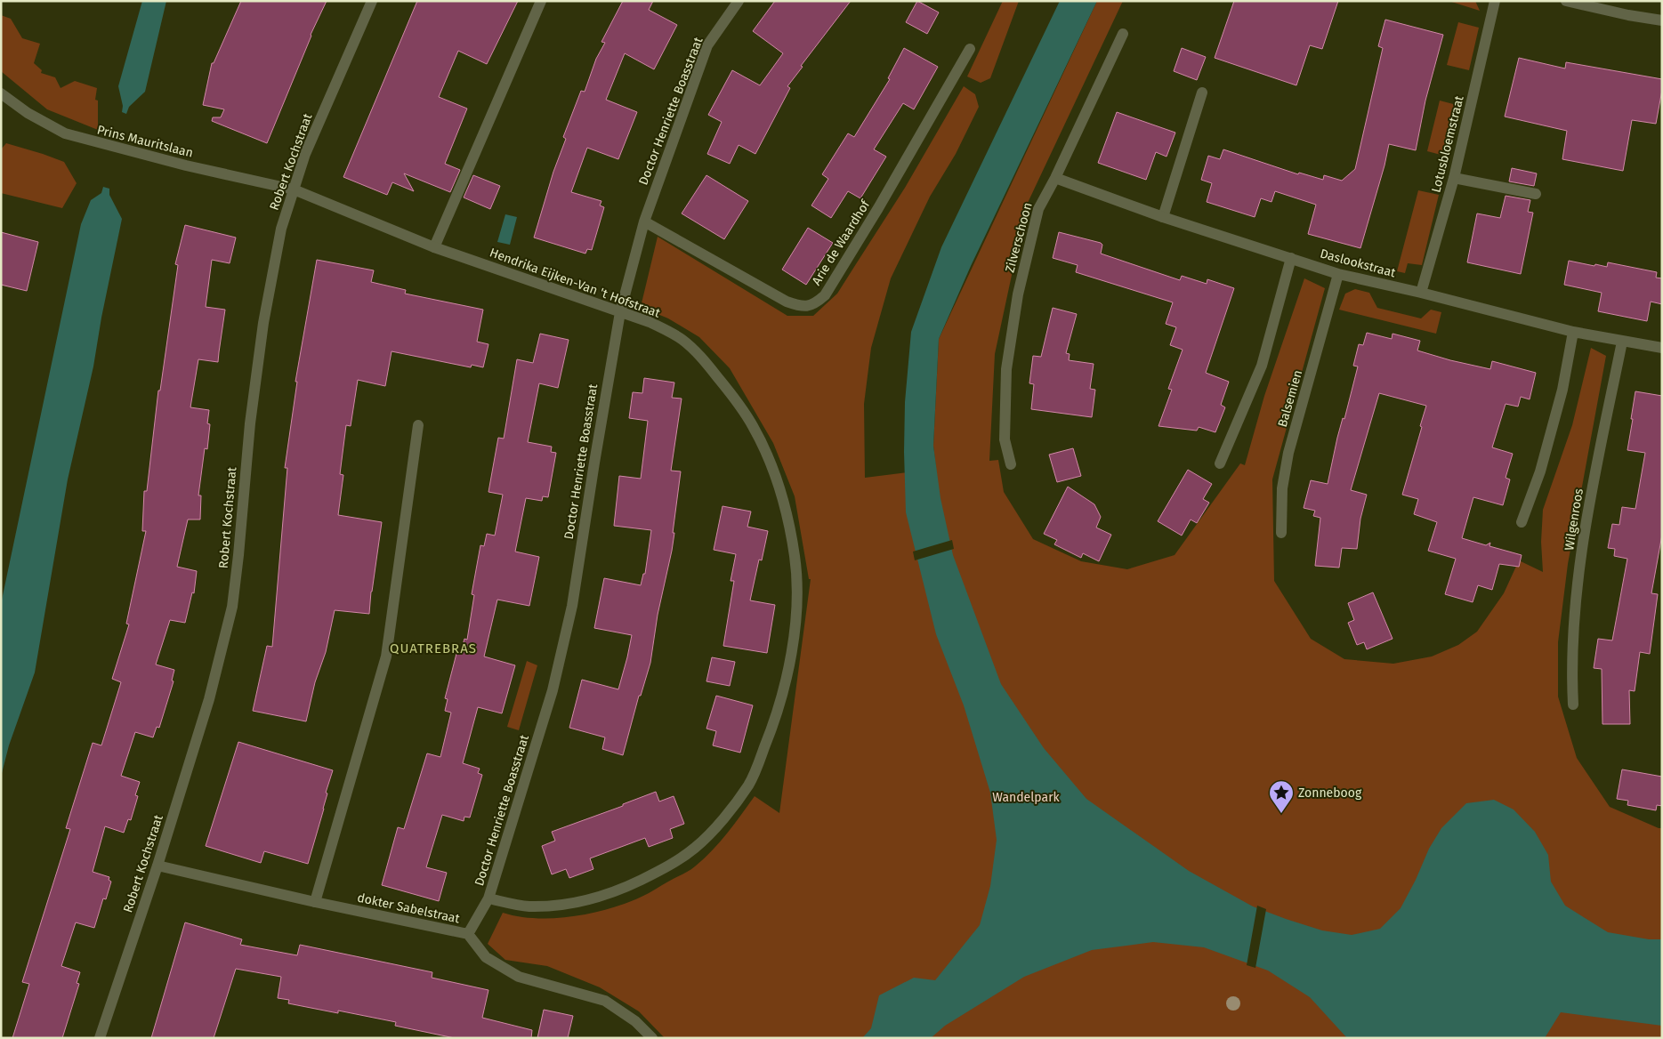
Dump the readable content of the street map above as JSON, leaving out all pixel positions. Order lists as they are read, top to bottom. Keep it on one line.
{"streets":{"street":["Doctor Henriette Boasstraat","Prins Mauritslaan","Lotusbloemstraat","Robert Kochstraat","Zilverschoon","Arie de Waardhof","Daslookstraat","Hendrika Eijken-Van 't Hofstraat","Balsemien","Wilgenroos","dokter Sabelstraat"]},"crossings":[["Doctor Henriette Boasstraat","Arie de Waardhof"],["Doctor Henriette Boasstraat","Hendrika Eijken-Van 't Hofstraat"],["Doctor Henriette Boasstraat","dokter Sabelstraat"],["Prins Mauritslaan","Robert Kochstraat"],["Prins Mauritslaan","Hendrika Eijken-Van 't Hofstraat"],["Lotusbloemstraat","Daslookstraat"],["Robert Kochstraat","Hendrika Eijken-Van 't Hofstraat"],["Robert Kochstraat","dokter Sabelstraat"],["Zilverschoon","Daslookstraat"],["Daslookstraat","Balsemien"],["Daslookstraat","Wilgenroos"]],"districts":["QUATREBRAS"],"parks":["Wandelpark"],"places":{"place":["Zonneboog"]}}
